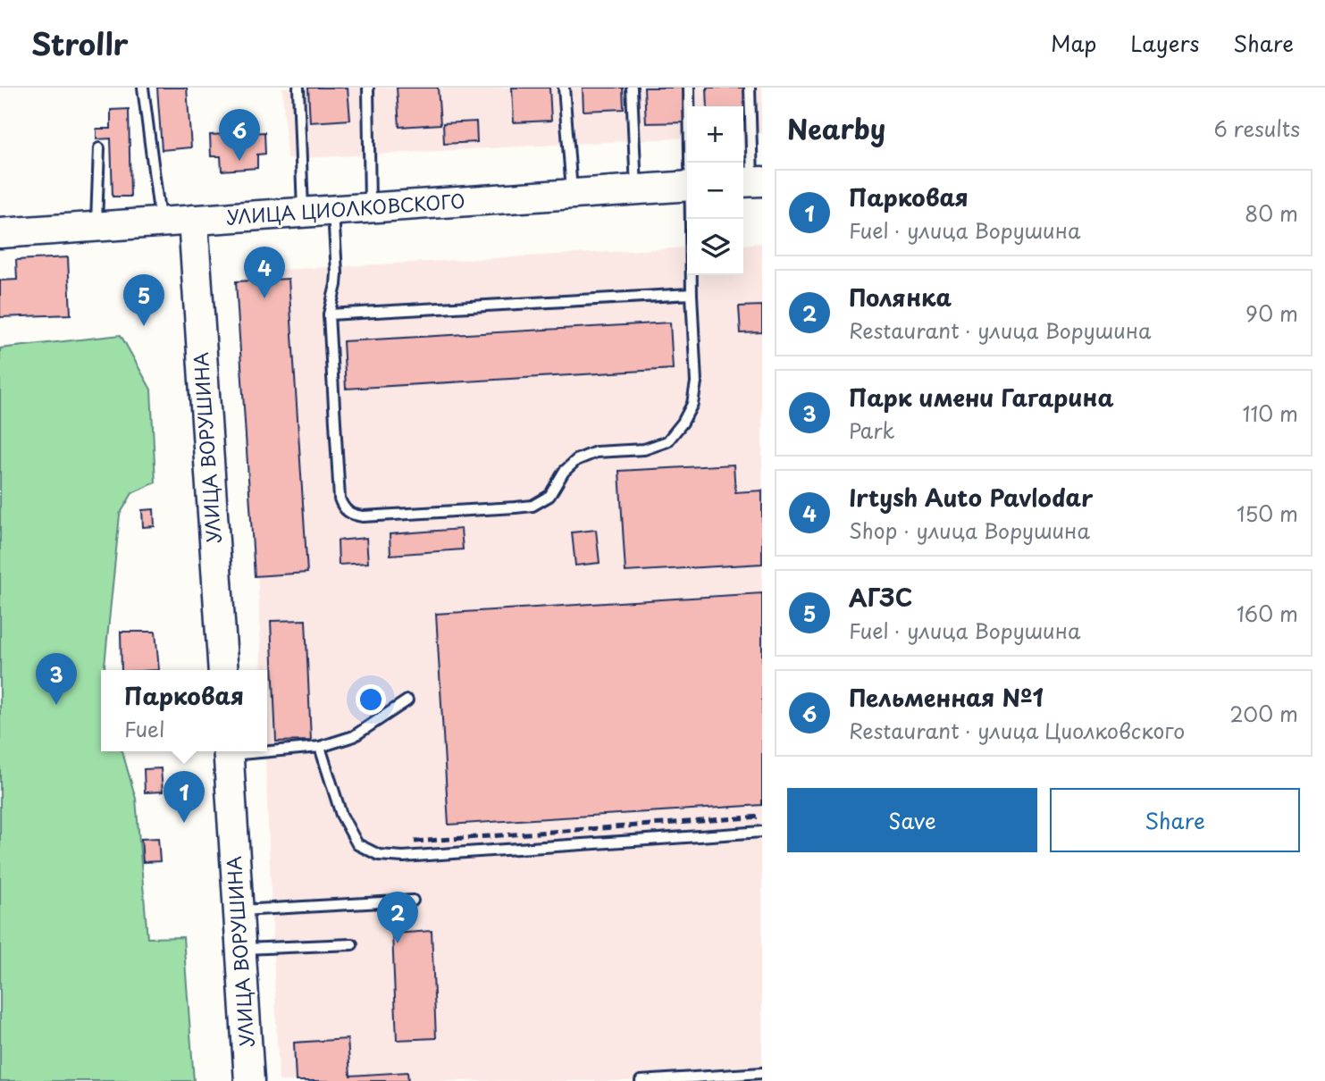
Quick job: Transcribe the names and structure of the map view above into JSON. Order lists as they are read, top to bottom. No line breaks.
{"streets":{"street":["УЛИЦА ЦИОЛКОВСКОГО","УЛИЦА ВОРУШИНА"]},"crossings":[["УЛИЦА ЦИОЛКОВСКОГО","УЛИЦА ВОРУШИНА"]],"page":{"header":"Strollr","nav":["Map","Layers","Share"],"heading":["Nearby","6 results"],"map_buttons":["+","−"],"pins":["6","4","5","3","1","2"],"list":[{"mark":"1","name":"Парковая","note":"Fuel · улица Ворушина","value":"80 m"},{"mark":"2","name":"Полянка","note":"Restaurant · улица Ворушина","value":"90 m"},{"mark":"3","name":"Парк имени Гагарина","note":"Park","value":"110 m"},{"mark":"4","name":"Irtysh Auto Pavlodar","note":"Shop · улица Ворушина","value":"150 m"},{"mark":"5","name":"АГЗС","note":"Fuel · улица Ворушина","value":"160 m"},{"mark":"6","name":"Пельменная №1","note":"Restaurant · улица Циолковского","value":"200 m"}],"popup":["Парковая","Fuel"],"buttons":["Save","Share"]}}
